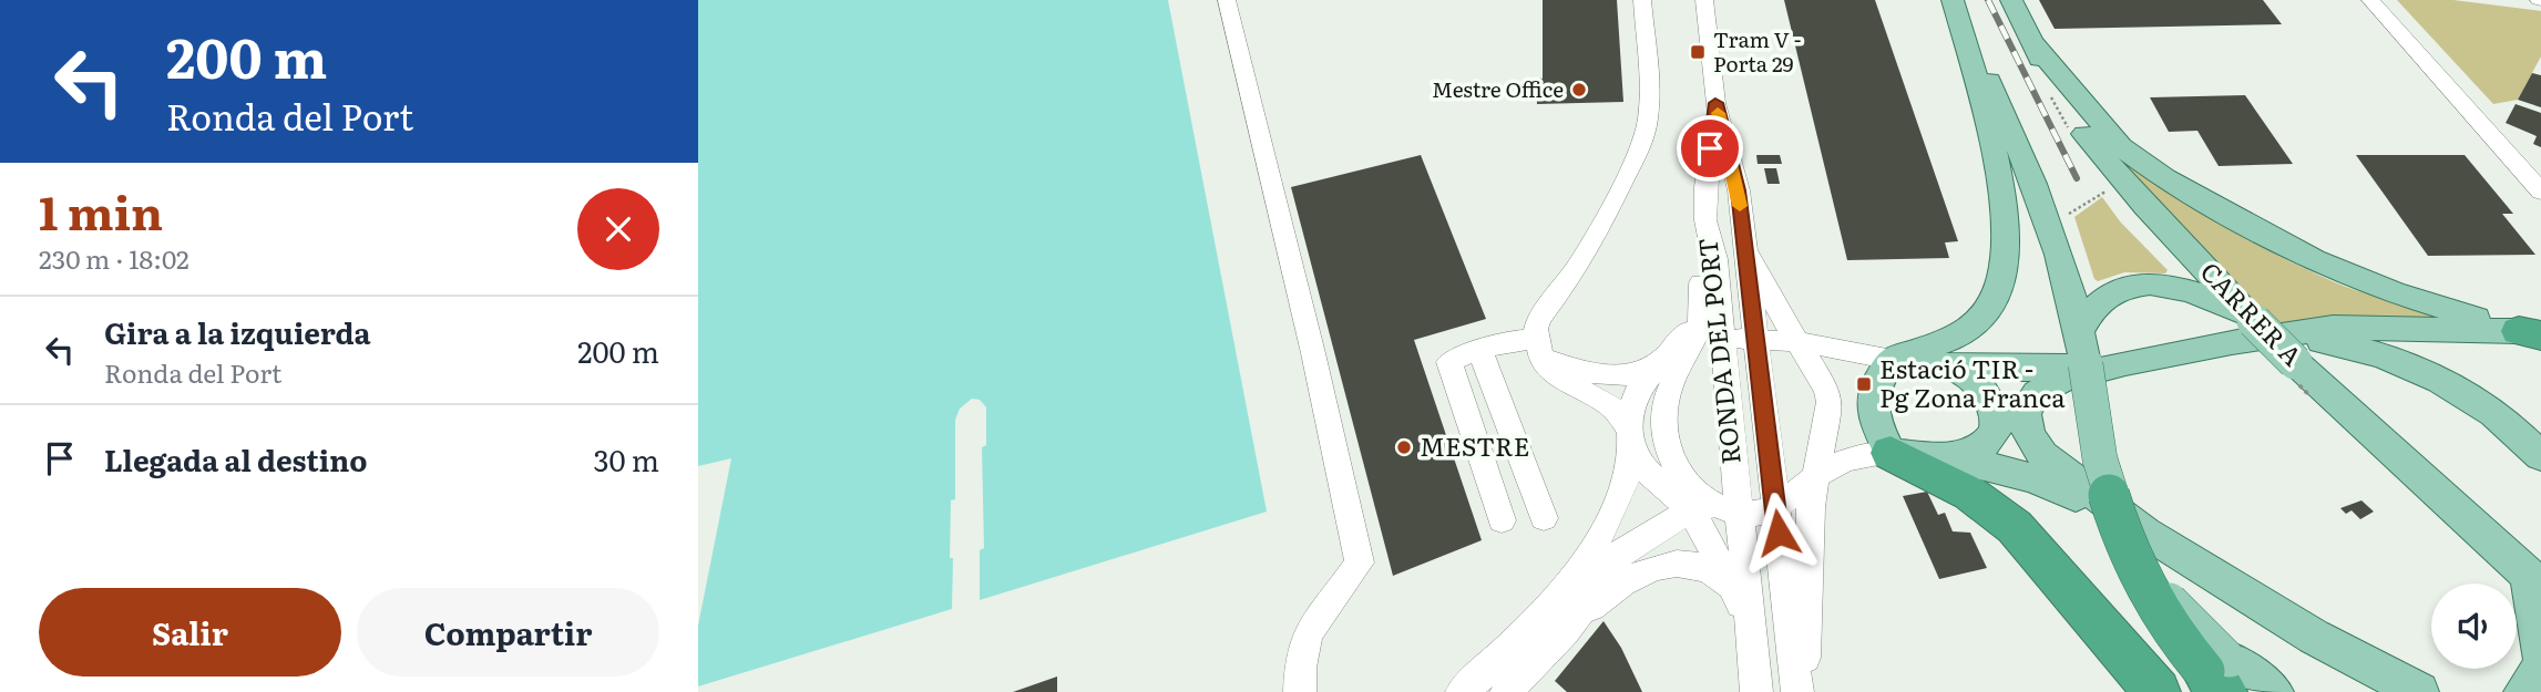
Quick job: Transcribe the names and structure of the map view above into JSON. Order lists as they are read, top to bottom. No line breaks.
{"streets":{"main road":["CARRER A"],"street":["RONDA DEL PORT"]},"places":{"transit":["Tram V - Porta 29","Estació TIR - Pg Zona Franca"],"other":["Mestre Office","MESTRE"]},"page":{"turn":["200 m","Ronda del Port"],"heading":["1 min","230 m · 18:02"],"list":[{"name":"Gira a la izquierda","note":"Ronda del Port","value":"200 m"},{"name":"Llegada al destino","value":"30 m"}],"buttons":["Salir","Compartir"]}}
